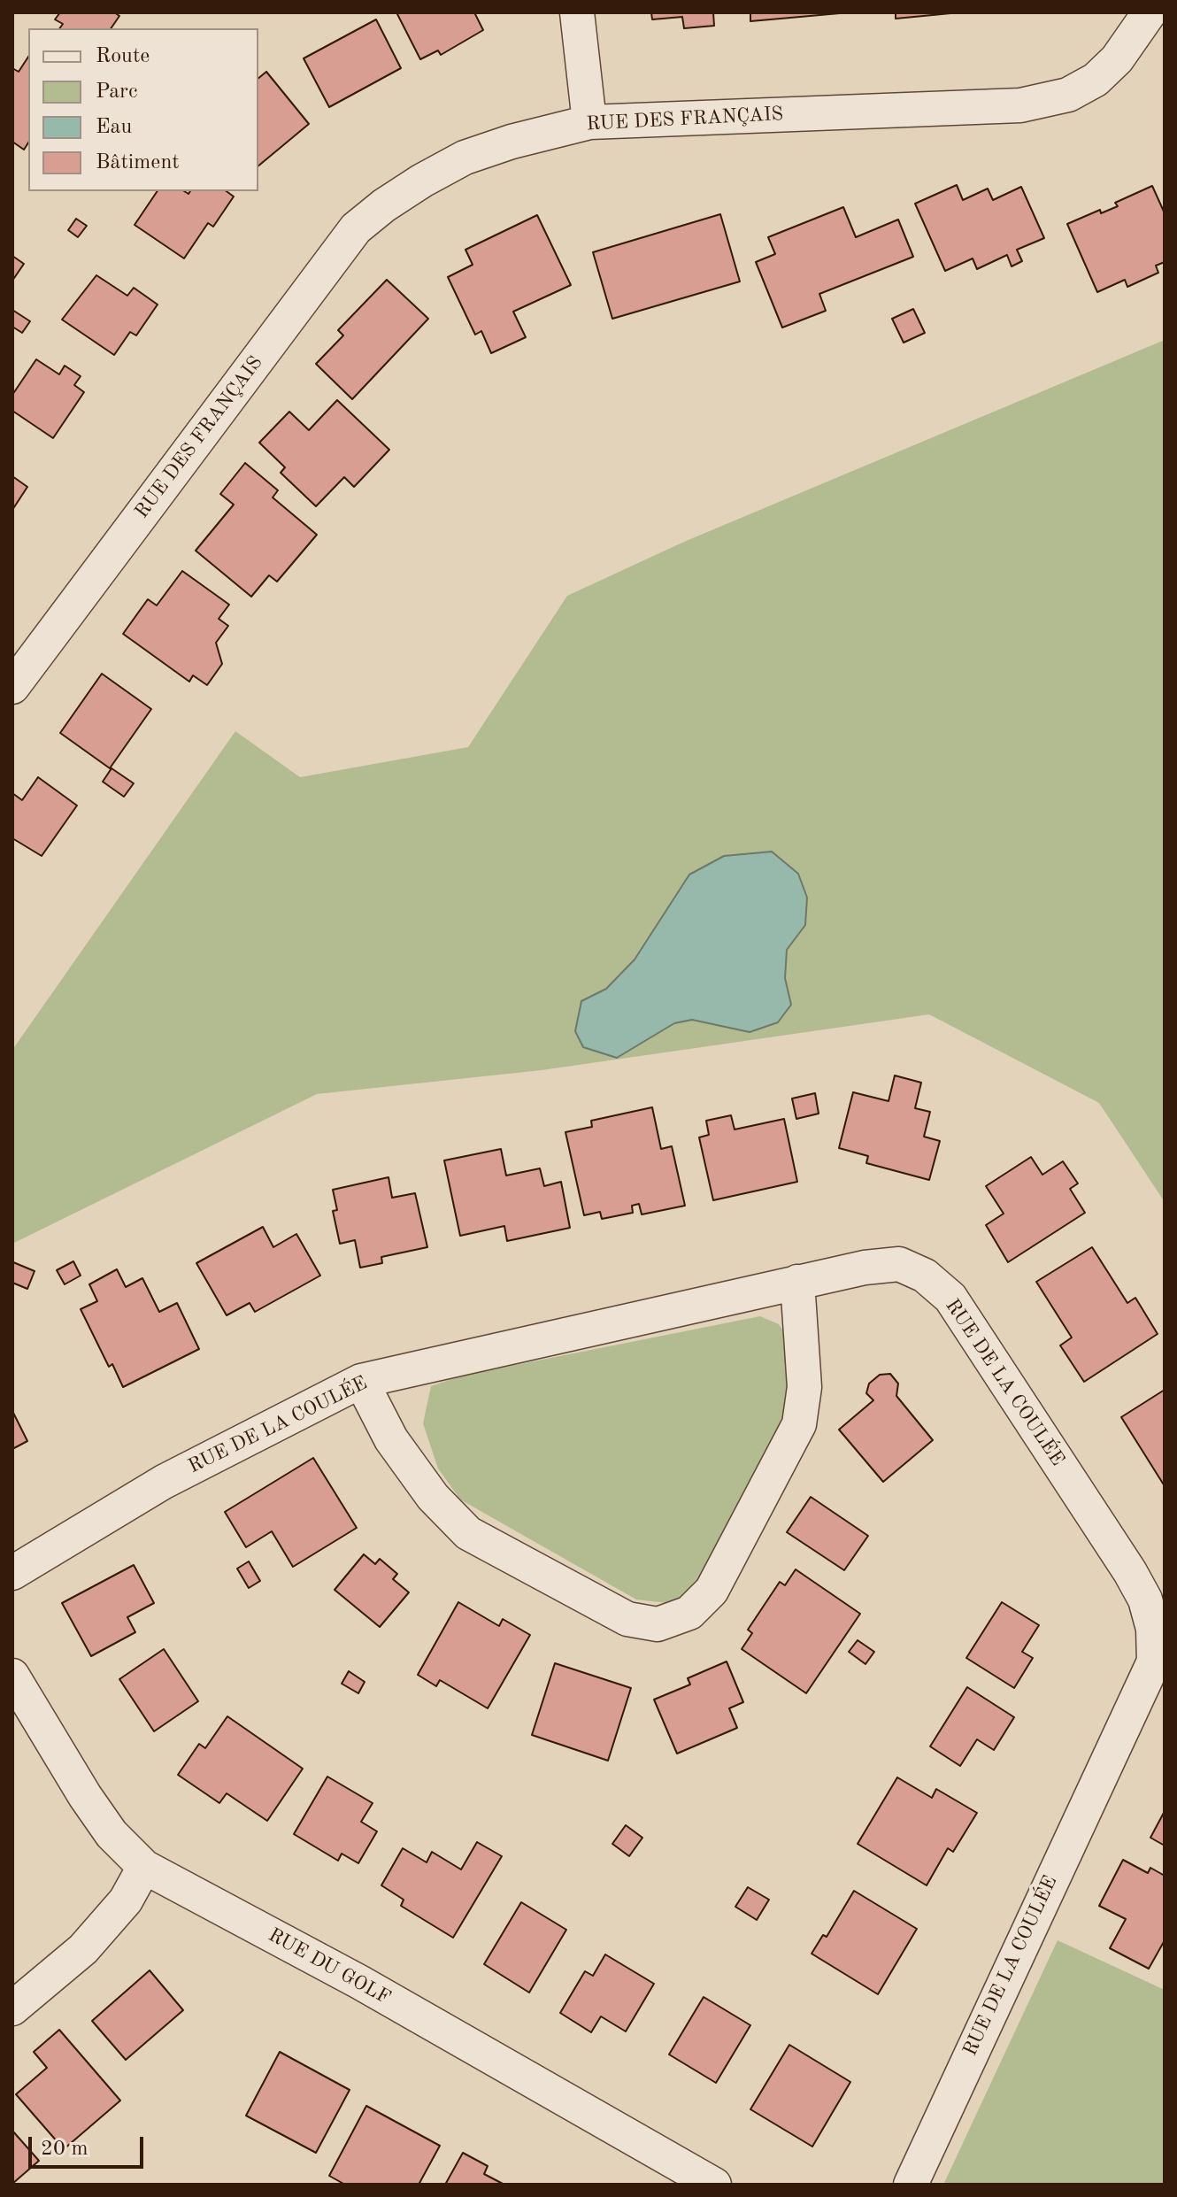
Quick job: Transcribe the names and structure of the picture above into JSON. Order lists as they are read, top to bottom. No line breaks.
{"streets":{"street":["RUE DES FRANÇAIS","RUE DE LA COULÉE","RUE DU GOLF"]},"legend":["Route","Parc","Eau","Bâtiment"],"scale_bar":"20 m"}
